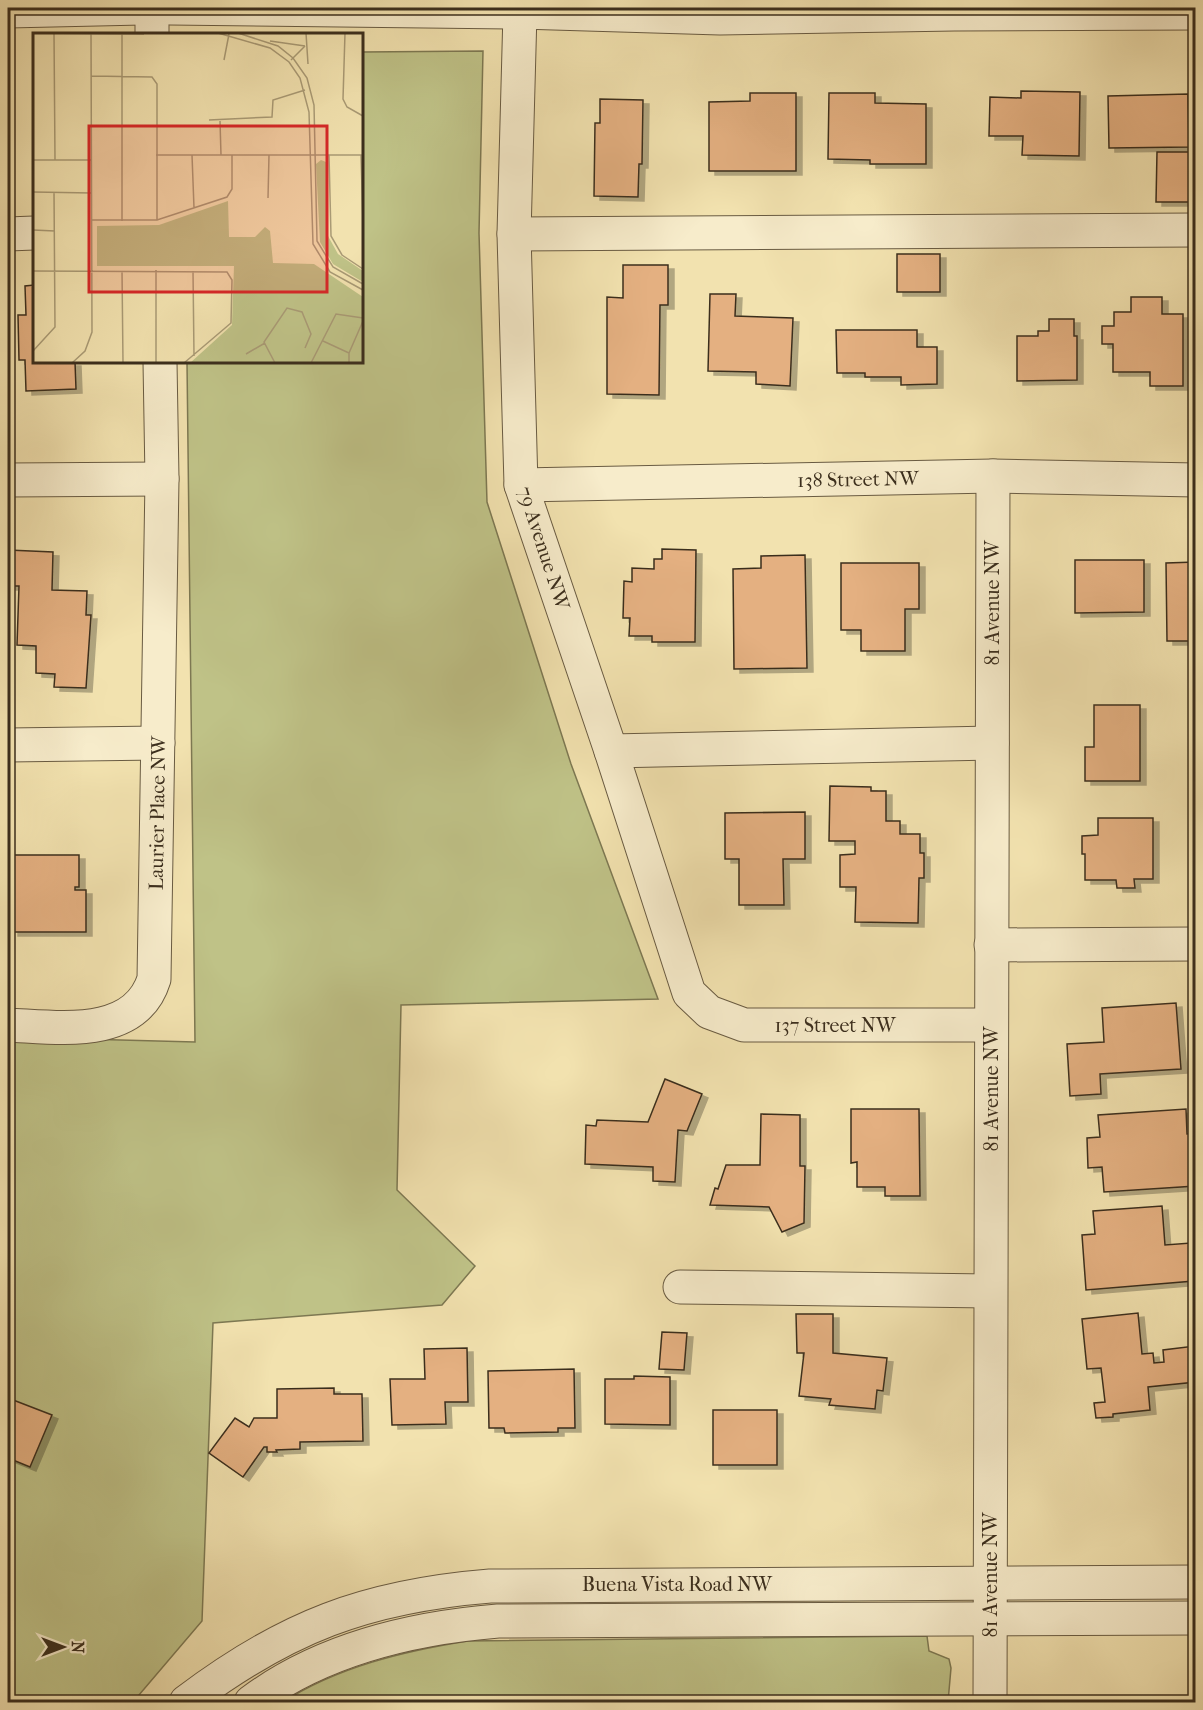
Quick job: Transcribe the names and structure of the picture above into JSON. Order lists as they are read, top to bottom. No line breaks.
{"streets":{"street":["138 Street NW","79 Avenue NW","81 Avenue NW","Laurier Place NW","137 Street NW","Buena Vista Road NW"]},"crossings":[["138 Street NW","79 Avenue NW"],["138 Street NW","81 Avenue NW"],["79 Avenue NW","137 Street NW"],["81 Avenue NW","137 Street NW"],["81 Avenue NW","Buena Vista Road NW"]],"north":"right"}
